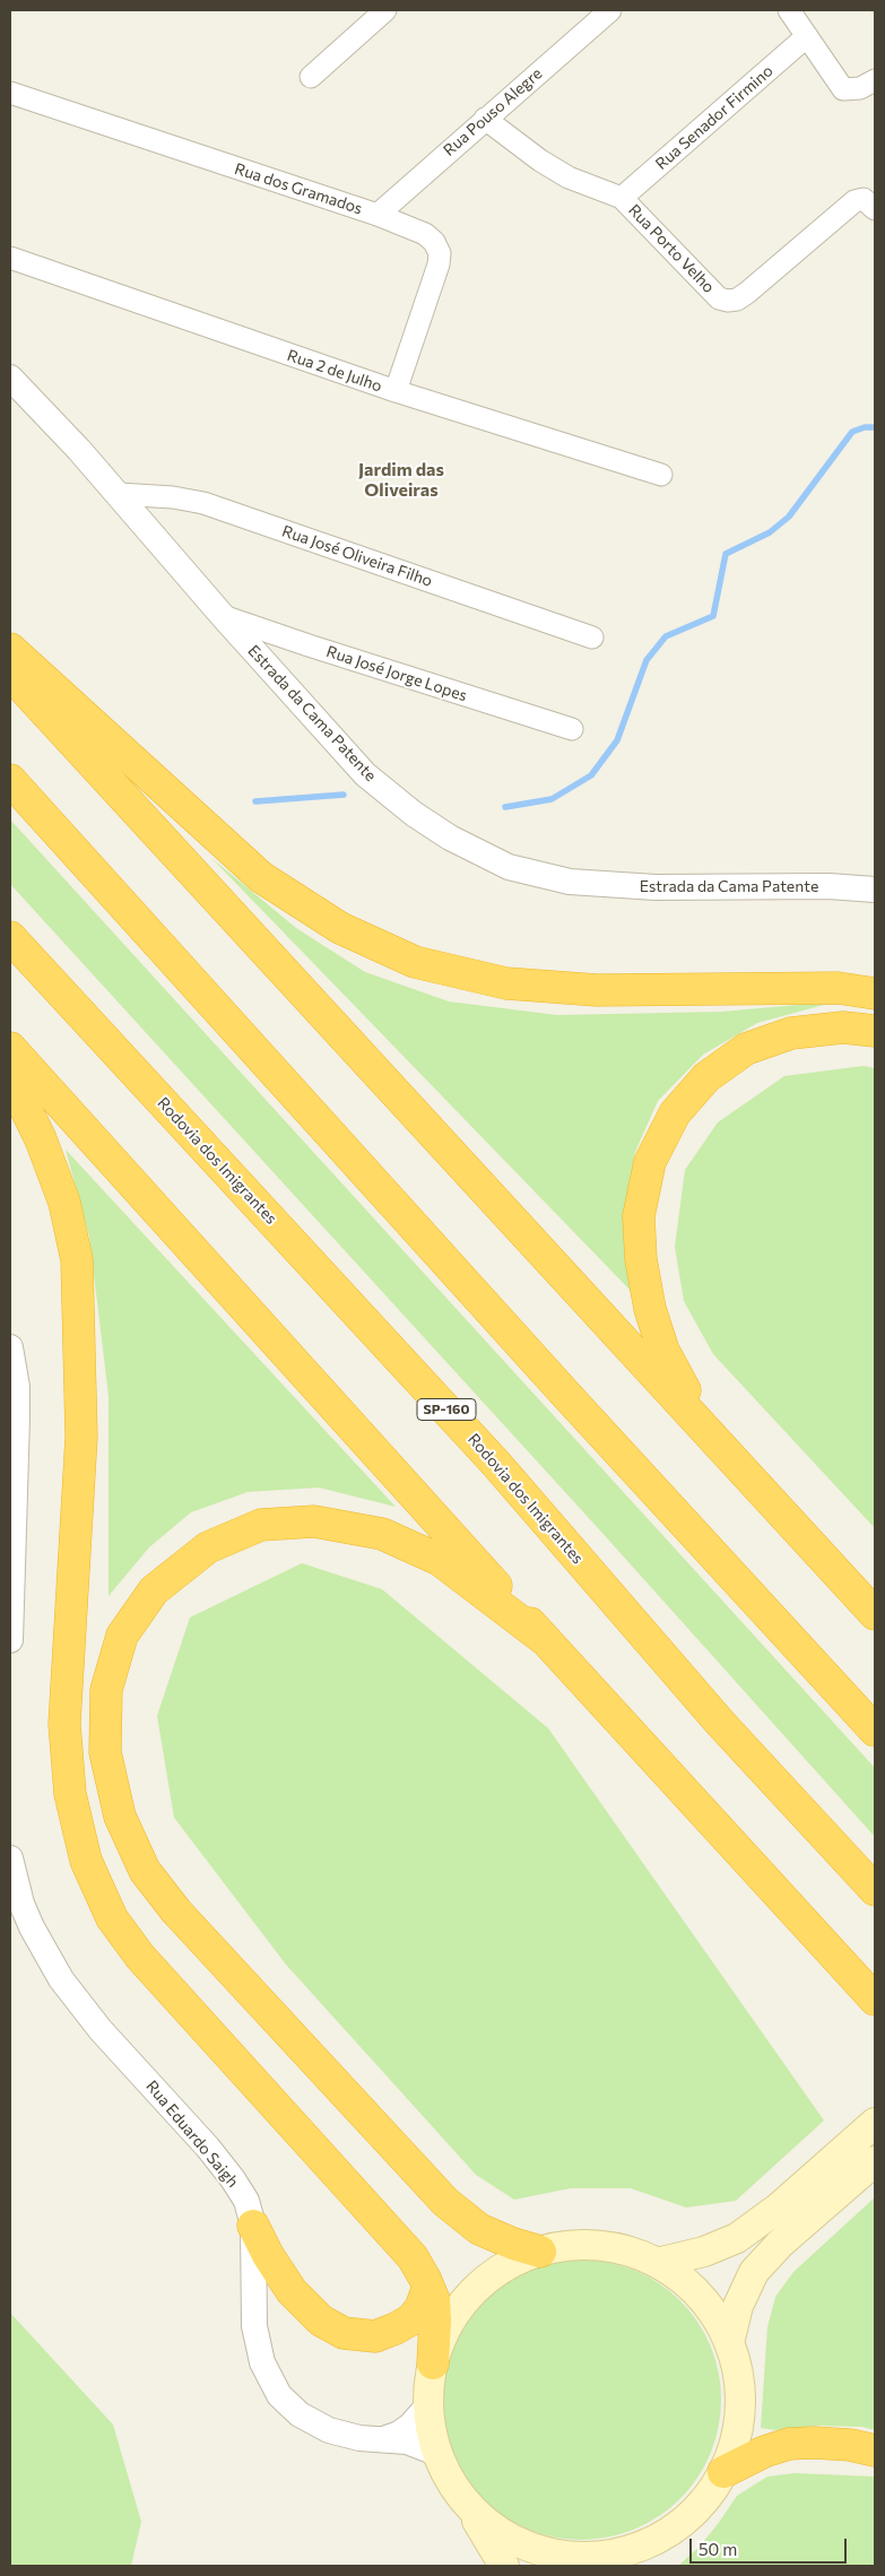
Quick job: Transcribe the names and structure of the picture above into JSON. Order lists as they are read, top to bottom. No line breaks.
{"streets":{"highway":["Rodovia dos Imigrantes","SP-160"],"street":["Rua Pouso Alegre","Rua Senador Firmino","Rua dos Gramados","Rua Porto Velho","Rua 2 de Julho","Rua José Oliveira Filho","Rua José Jorge Lopes","Estrada da Cama Patente","Rua Eduardo Saigh"]},"crossings":[["Rua Pouso Alegre","Rua dos Gramados"],["Rua Pouso Alegre","Rua Porto Velho"],["Rua Senador Firmino","Rua Porto Velho"],["Rua dos Gramados","Rua 2 de Julho"],["Rua José Oliveira Filho","Estrada da Cama Patente"],["Rua José Jorge Lopes","Estrada da Cama Patente"]],"districts":["Jardim das Oliveiras"],"scale_bar":"50 m"}
